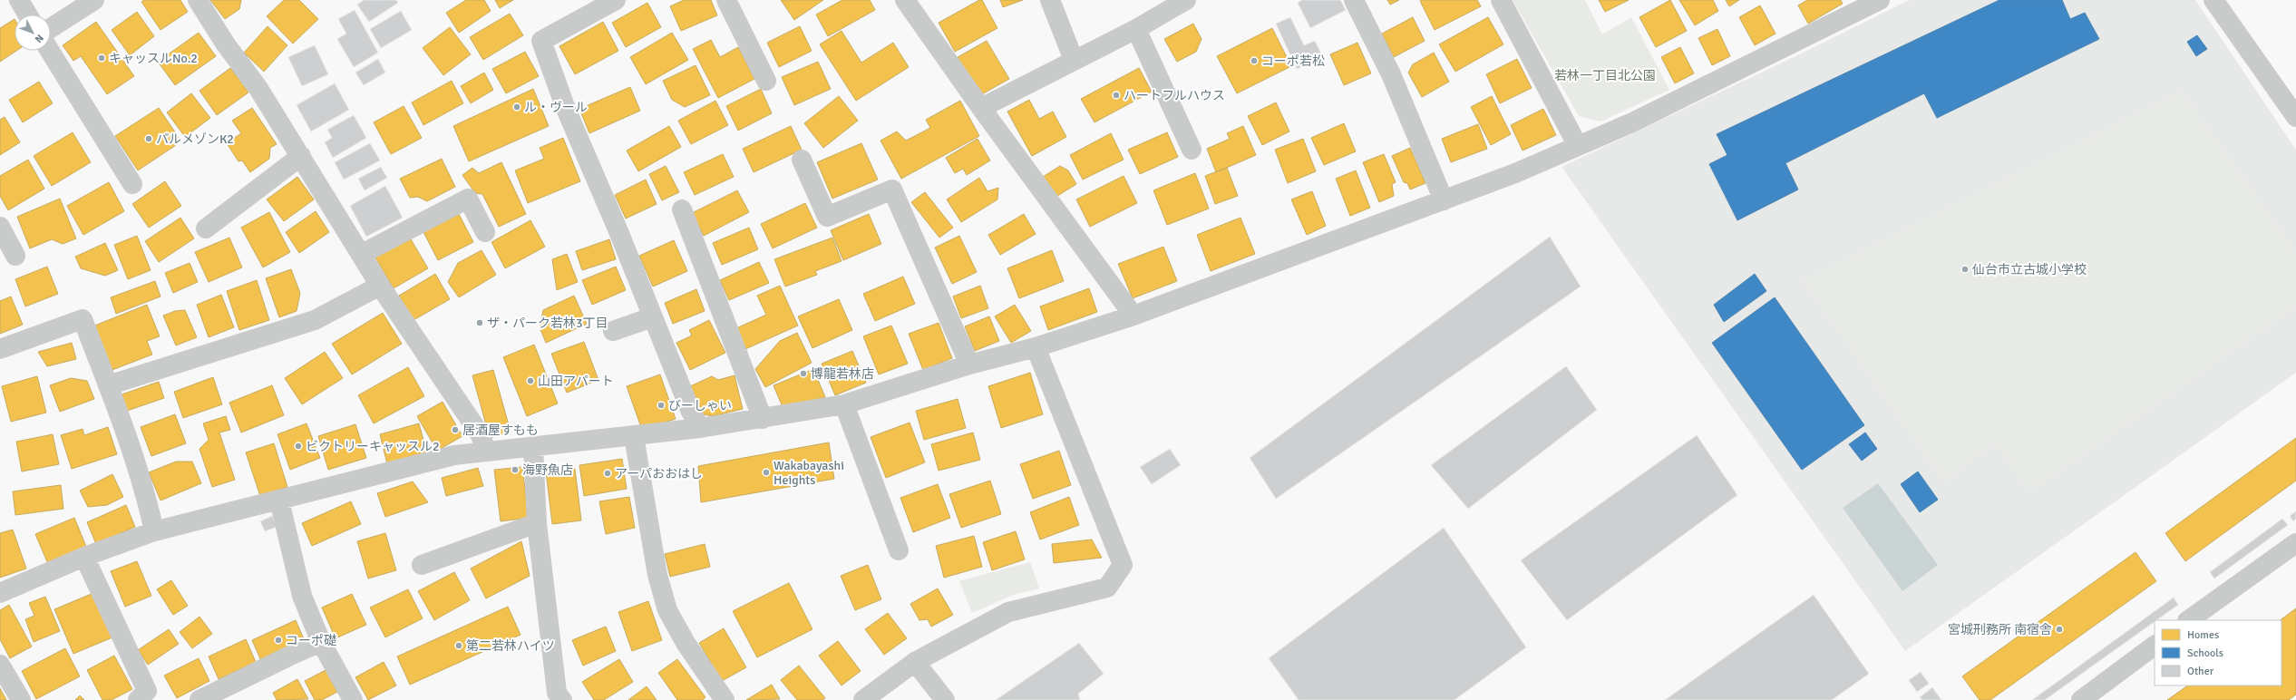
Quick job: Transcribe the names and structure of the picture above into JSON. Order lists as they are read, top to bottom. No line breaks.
{"parks":["若林一丁目北公園"],"places":["キャッスルNo.2","コーポ若松","ハートフルハウス","ル・ヴール","パルメゾンK2","仙台市立古城小学校","ザ・パーク若林3丁目","博龍若林店","山田アパート","びーしゃい","居酒屋すもも","ビクトリーキャッスル2","海野魚店","Wakabayashi Heights","アーパおおはし","宮城刑務所 南宿舎","コーポ礎","第二若林ハイツ"],"legend":["Homes","Schools","Other"],"north":"bottom right"}
